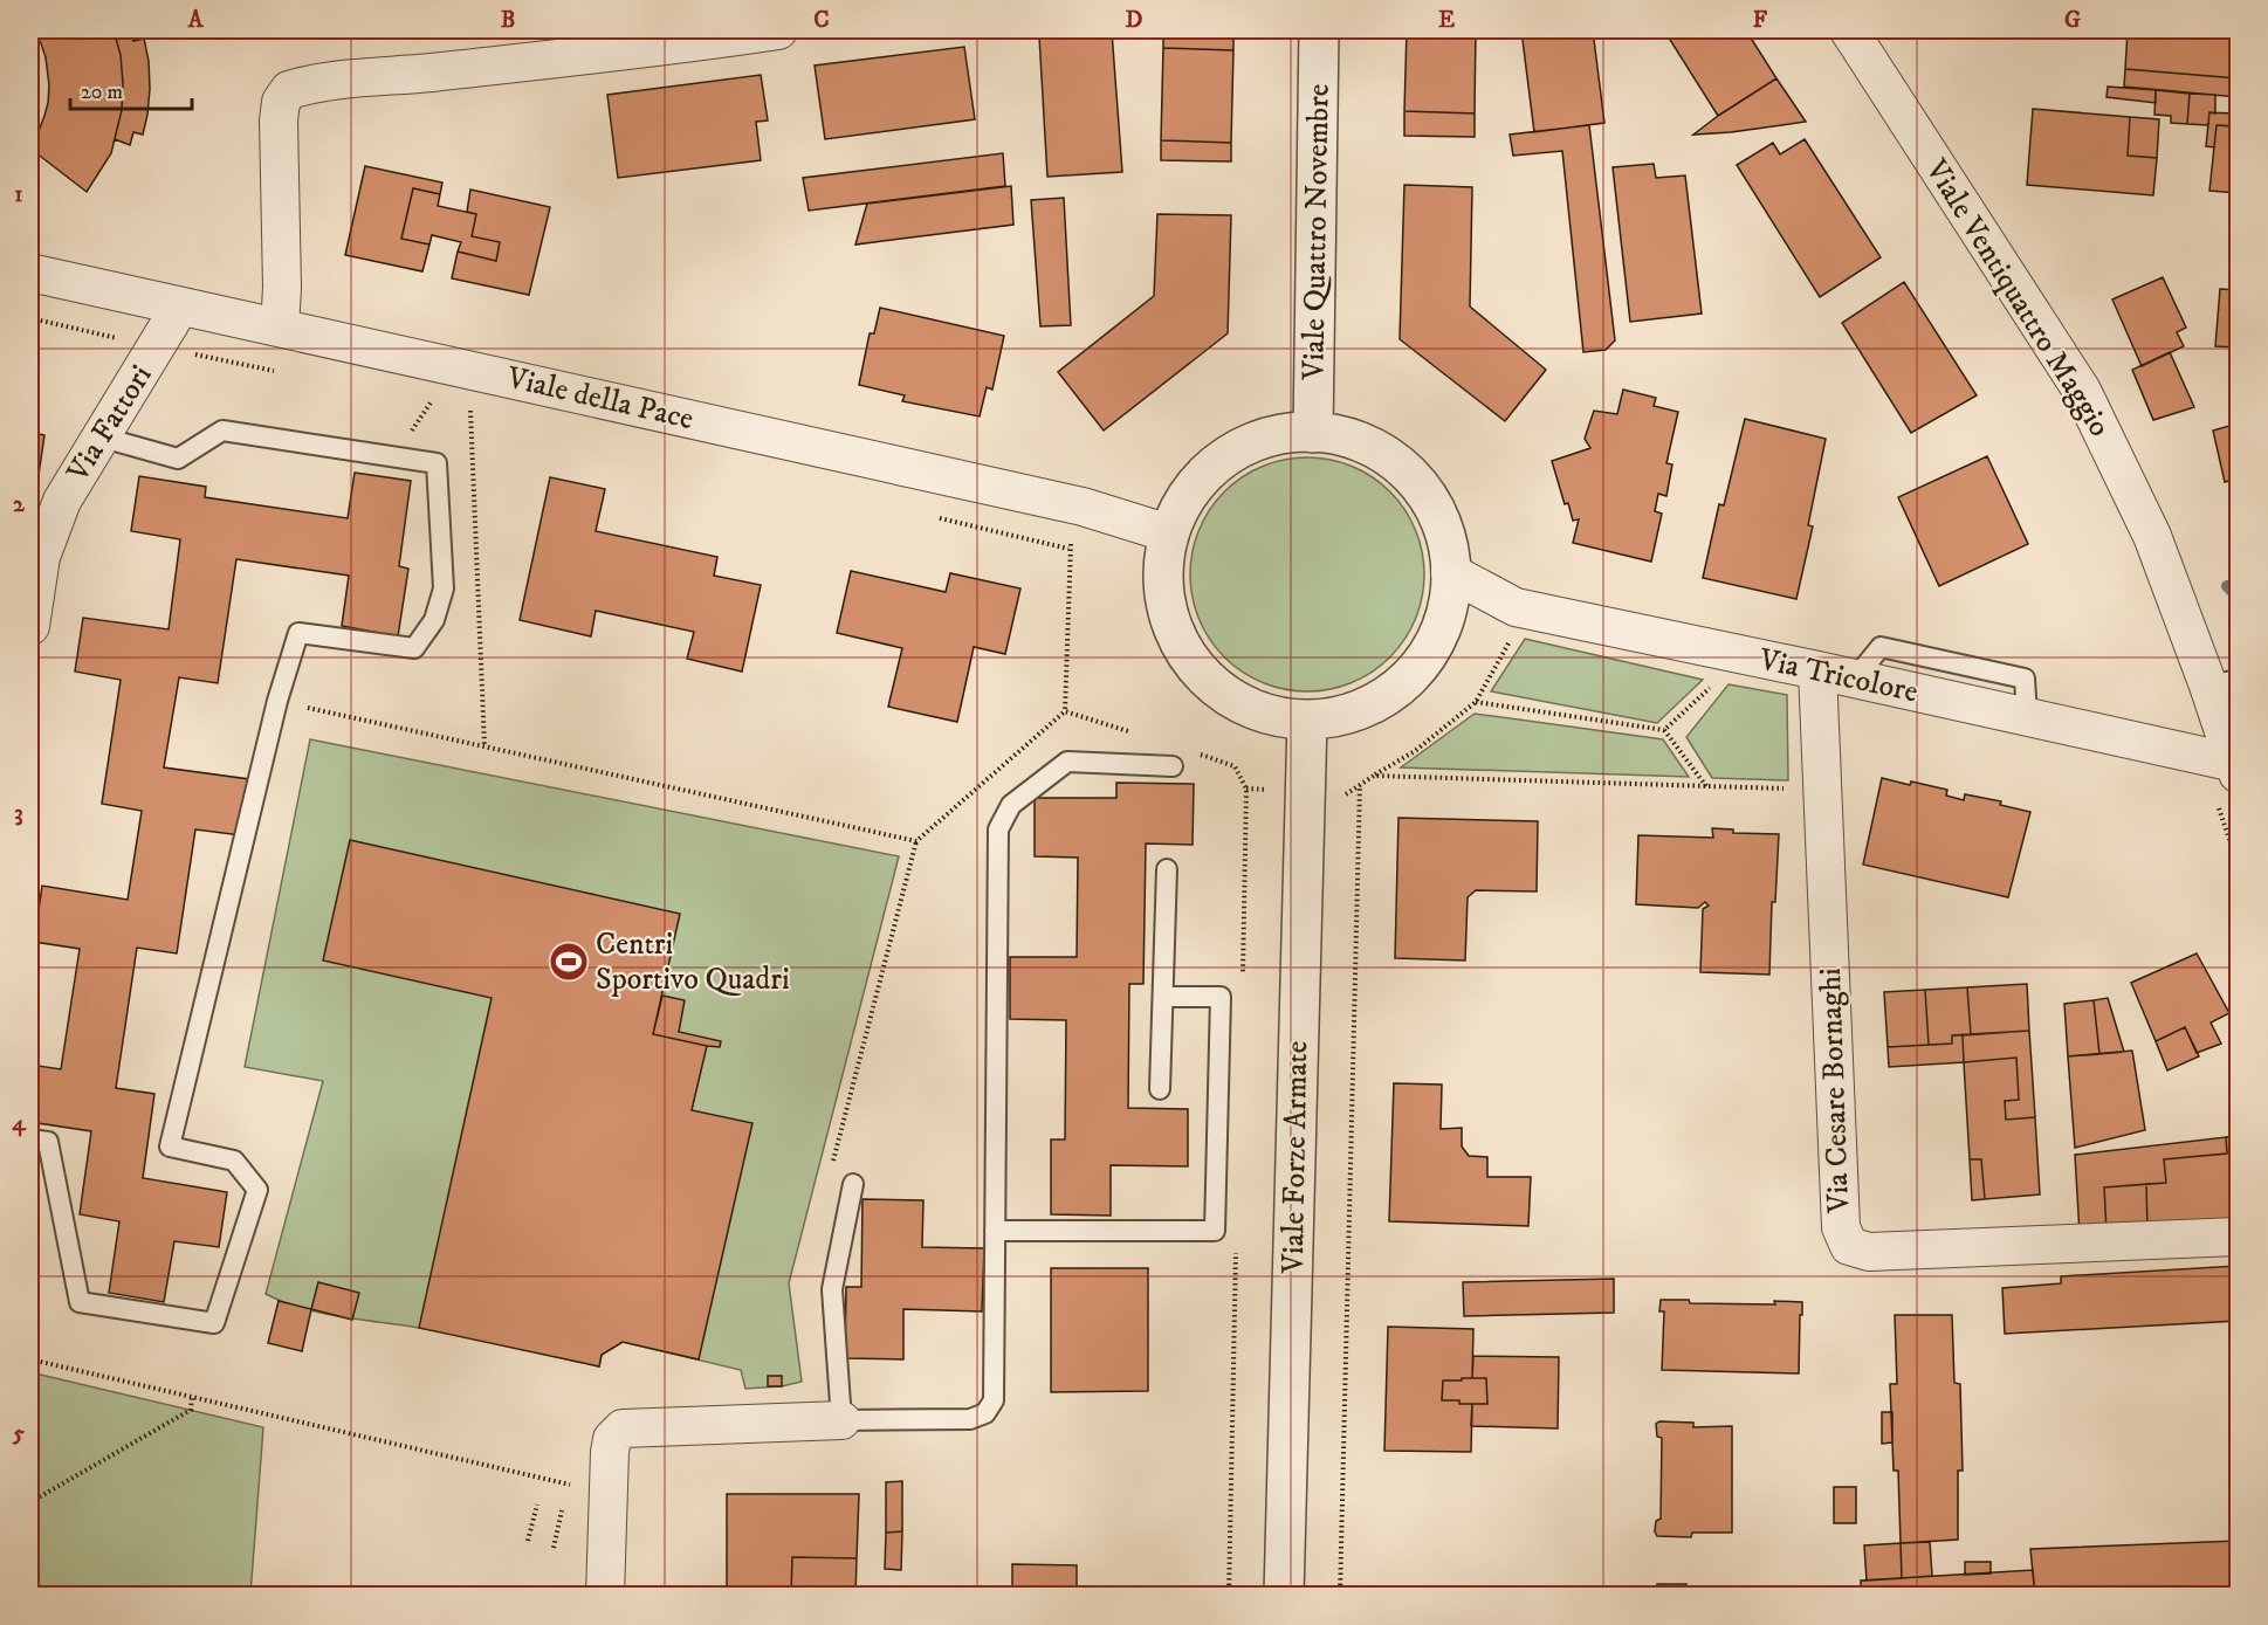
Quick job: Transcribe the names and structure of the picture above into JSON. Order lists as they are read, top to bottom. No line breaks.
{"streets":{"street":["Viale Quattro Novembre","Viale Ventiquattro Maggio","Viale della Pace","Via Fattori","Via Tricolore","Via Cesare Bornaghi","Viale Forze Armate"]},"crossings":[["Viale Ventiquattro Maggio","Via Tricolore"],["Viale della Pace","Via Fattori"],["Via Tricolore","Via Cesare Bornaghi"]],"places":{"sports":["Centri Sportivo Quadri"]},"scale_bar":"20 m","grid":{"columns":["A","B","C","D","E","F","G"],"rows":["1","2","3","4","5"]}}
